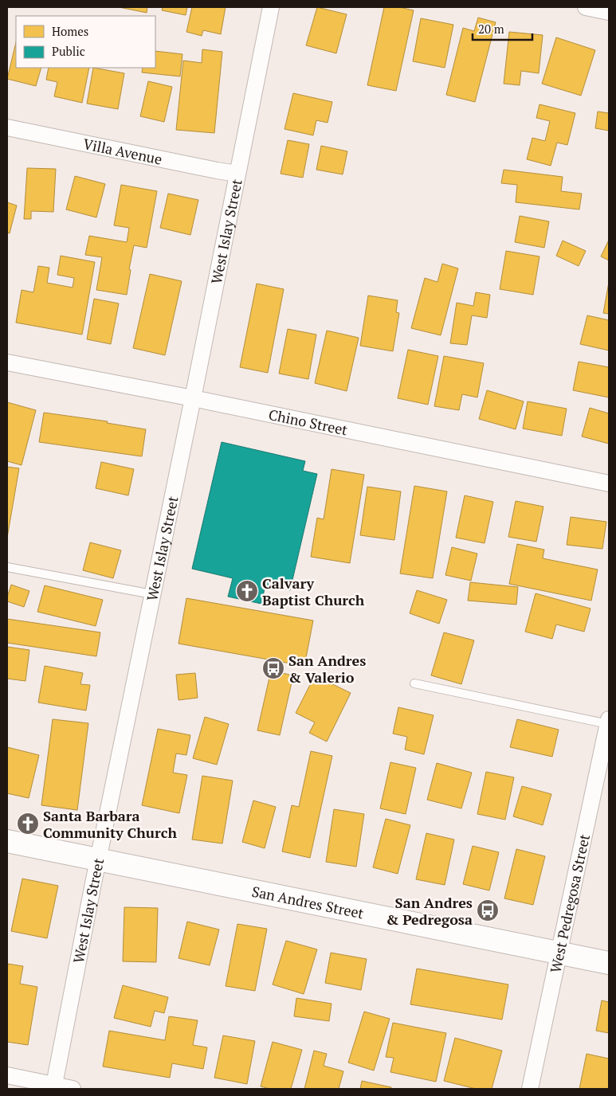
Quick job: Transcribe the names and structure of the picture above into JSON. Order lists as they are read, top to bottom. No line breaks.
{"streets":{"street":["Villa Avenue","West Islay Street","Chino Street","San Andres Street","West Pedregosa Street"]},"crossings":[["Villa Avenue","West Islay Street"],["West Islay Street","Chino Street"],["West Islay Street","San Andres Street"],["San Andres Street","West Pedregosa Street"]],"places":{"church":["Calvary Baptist Church","Santa Barbara Community Church"],"bus stop":["San Andres & Valerio","San Andres & Pedregosa"]},"legend":["Homes","Public"],"scale_bar":"20 m"}
